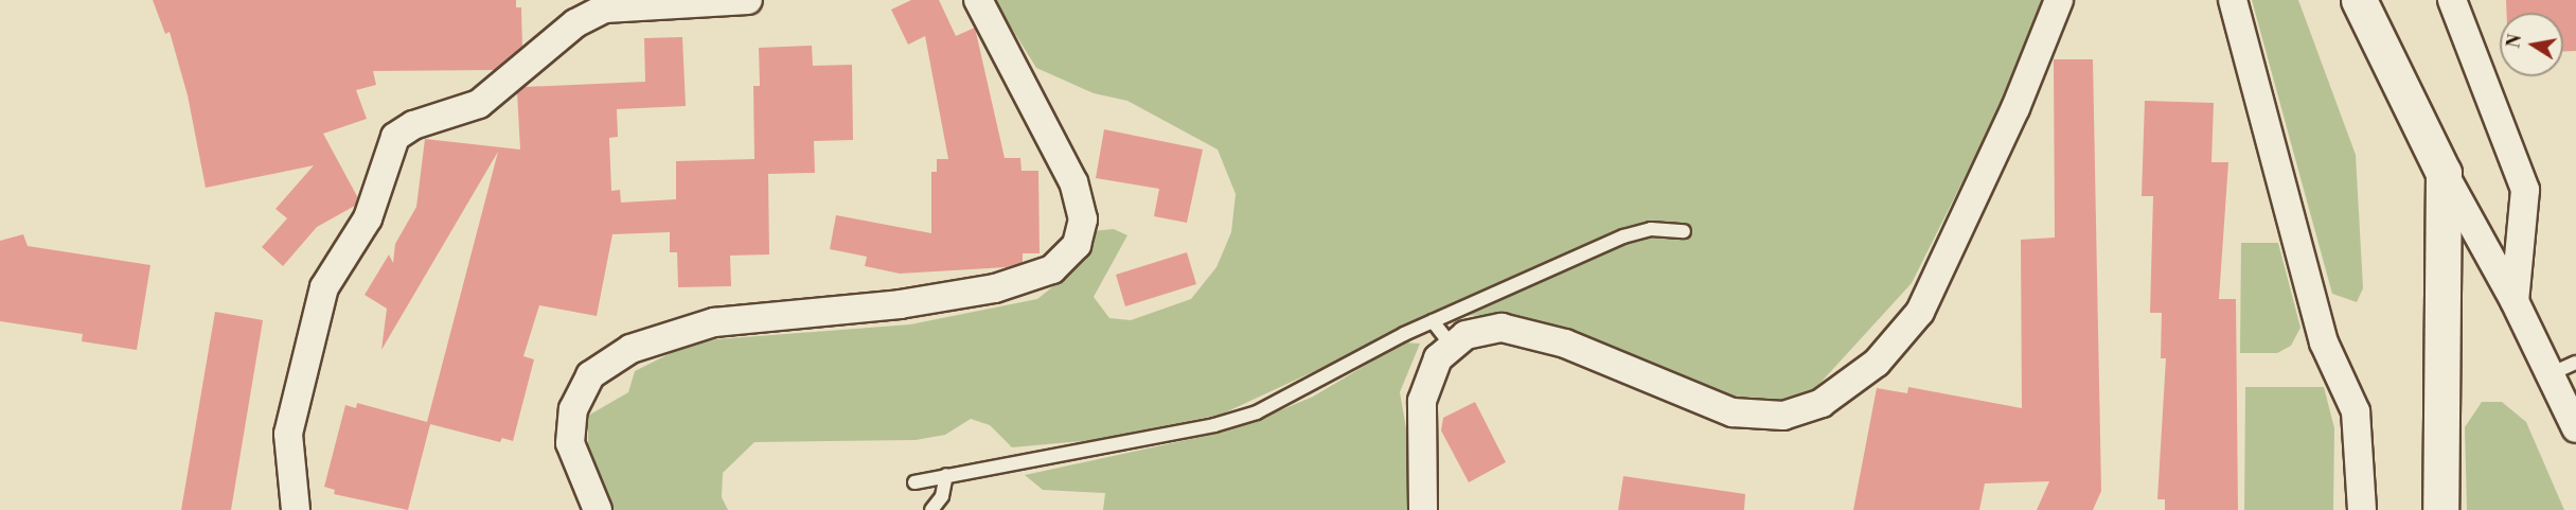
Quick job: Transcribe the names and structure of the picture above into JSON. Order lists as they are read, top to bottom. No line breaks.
{"north":"left"}
